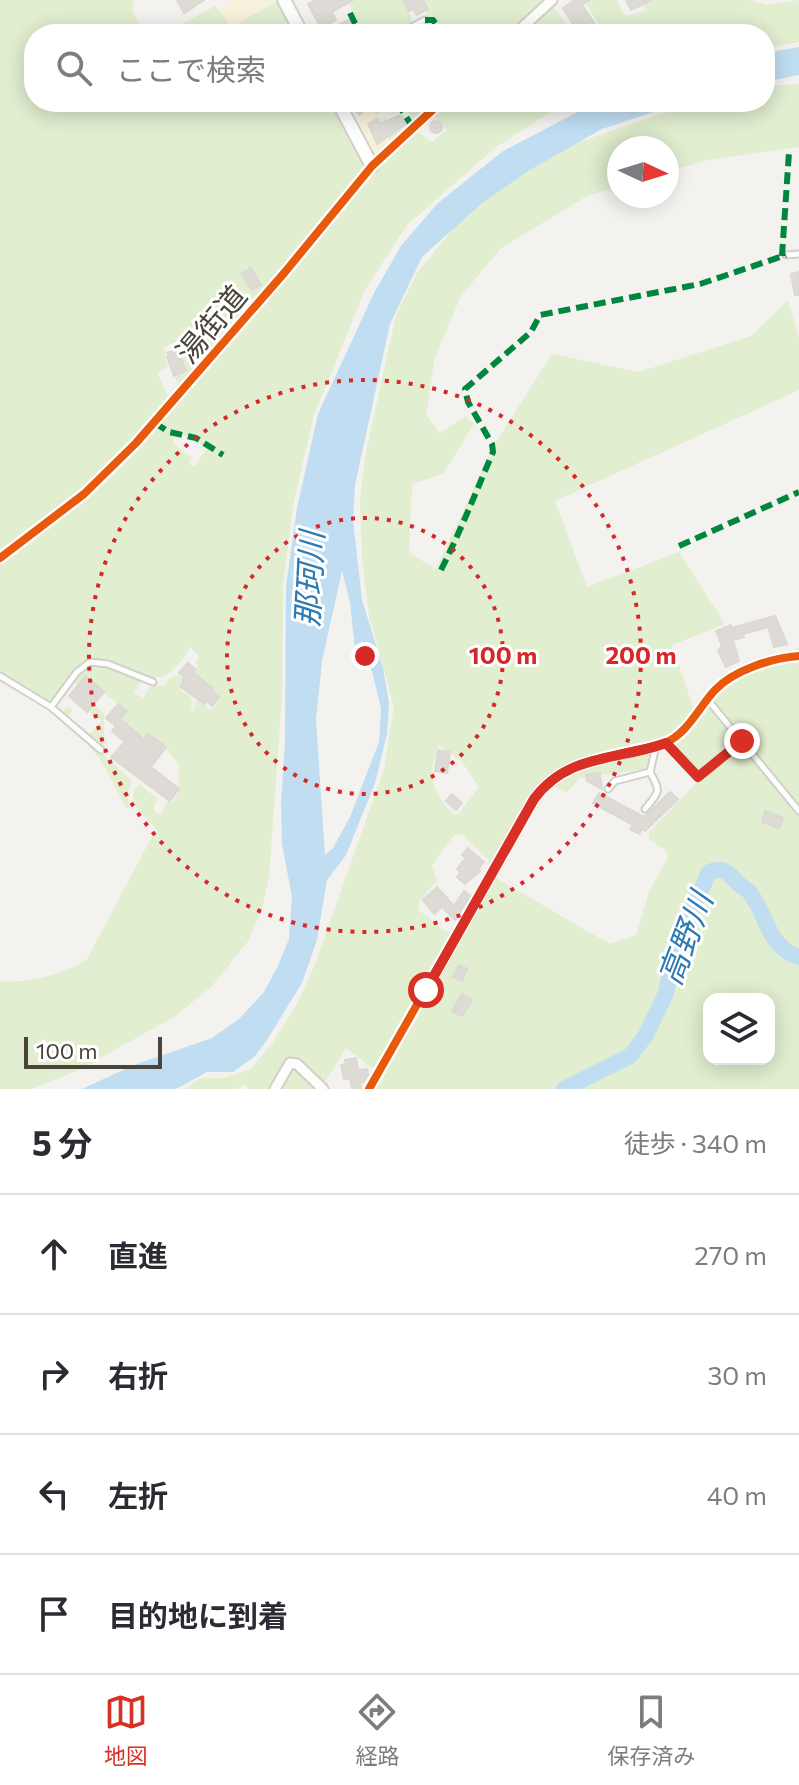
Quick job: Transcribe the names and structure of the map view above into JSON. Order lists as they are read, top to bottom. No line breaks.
{"streets":{"street":["湯街道"]},"water":["那珂川","高野川"],"scale_bar":"100 m","north":"right","page":{"search":"ここで検索","scale":"100 m","heading":["5 分","徒歩 · 340 m"],"list":[["直進","270 m"],["右折","30 m"],["左折","40 m"],"目的地に到着"],"nav":["地図","経路","保存済み"]},"rings":["100 m","200 m"]}
